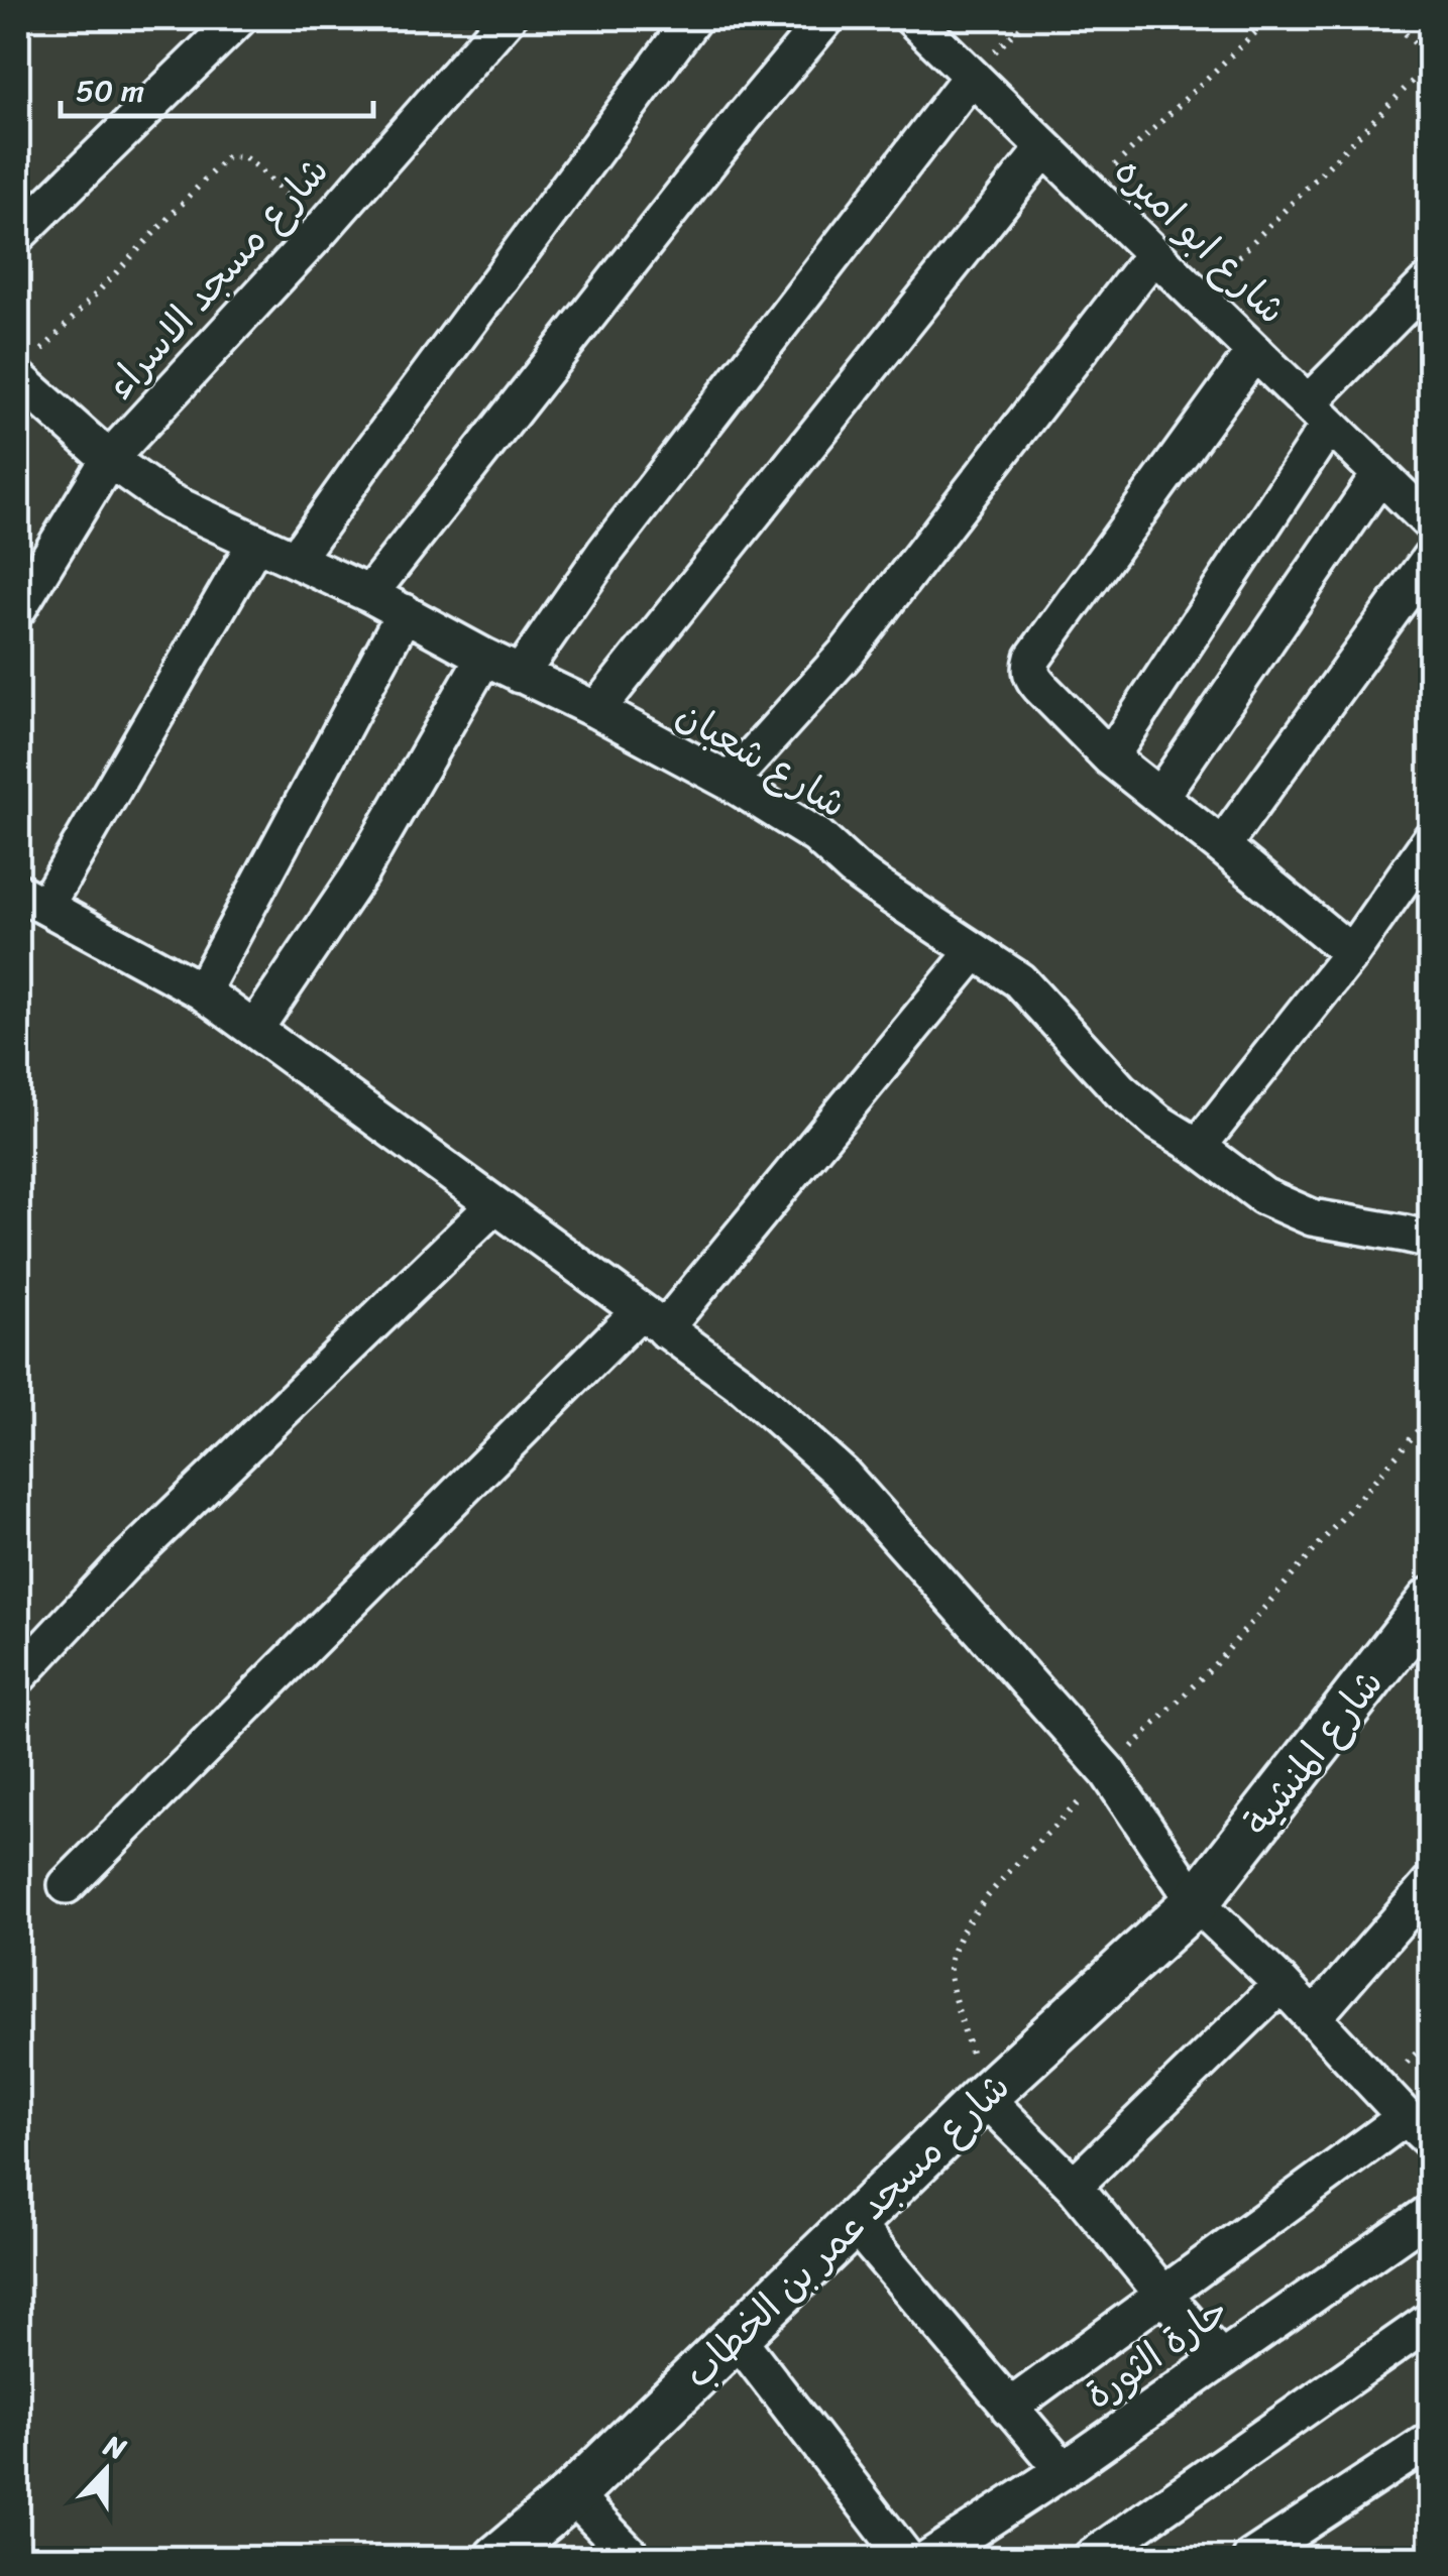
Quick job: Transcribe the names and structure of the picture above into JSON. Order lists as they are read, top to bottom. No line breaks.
{"streets":{"street":["شارع ابو اميره","شارع مسجد الاسراء","شارع شعبان","شارع المنشية","شارع مسجد عمر بن الخطاب","حارة الثورة"]},"crossings":[["شارع مسجد الاسراء","شارع شعبان"],["شارع المنشية","شارع مسجد عمر بن الخطاب"]],"scale_bar":"50 m","north":"top"}
